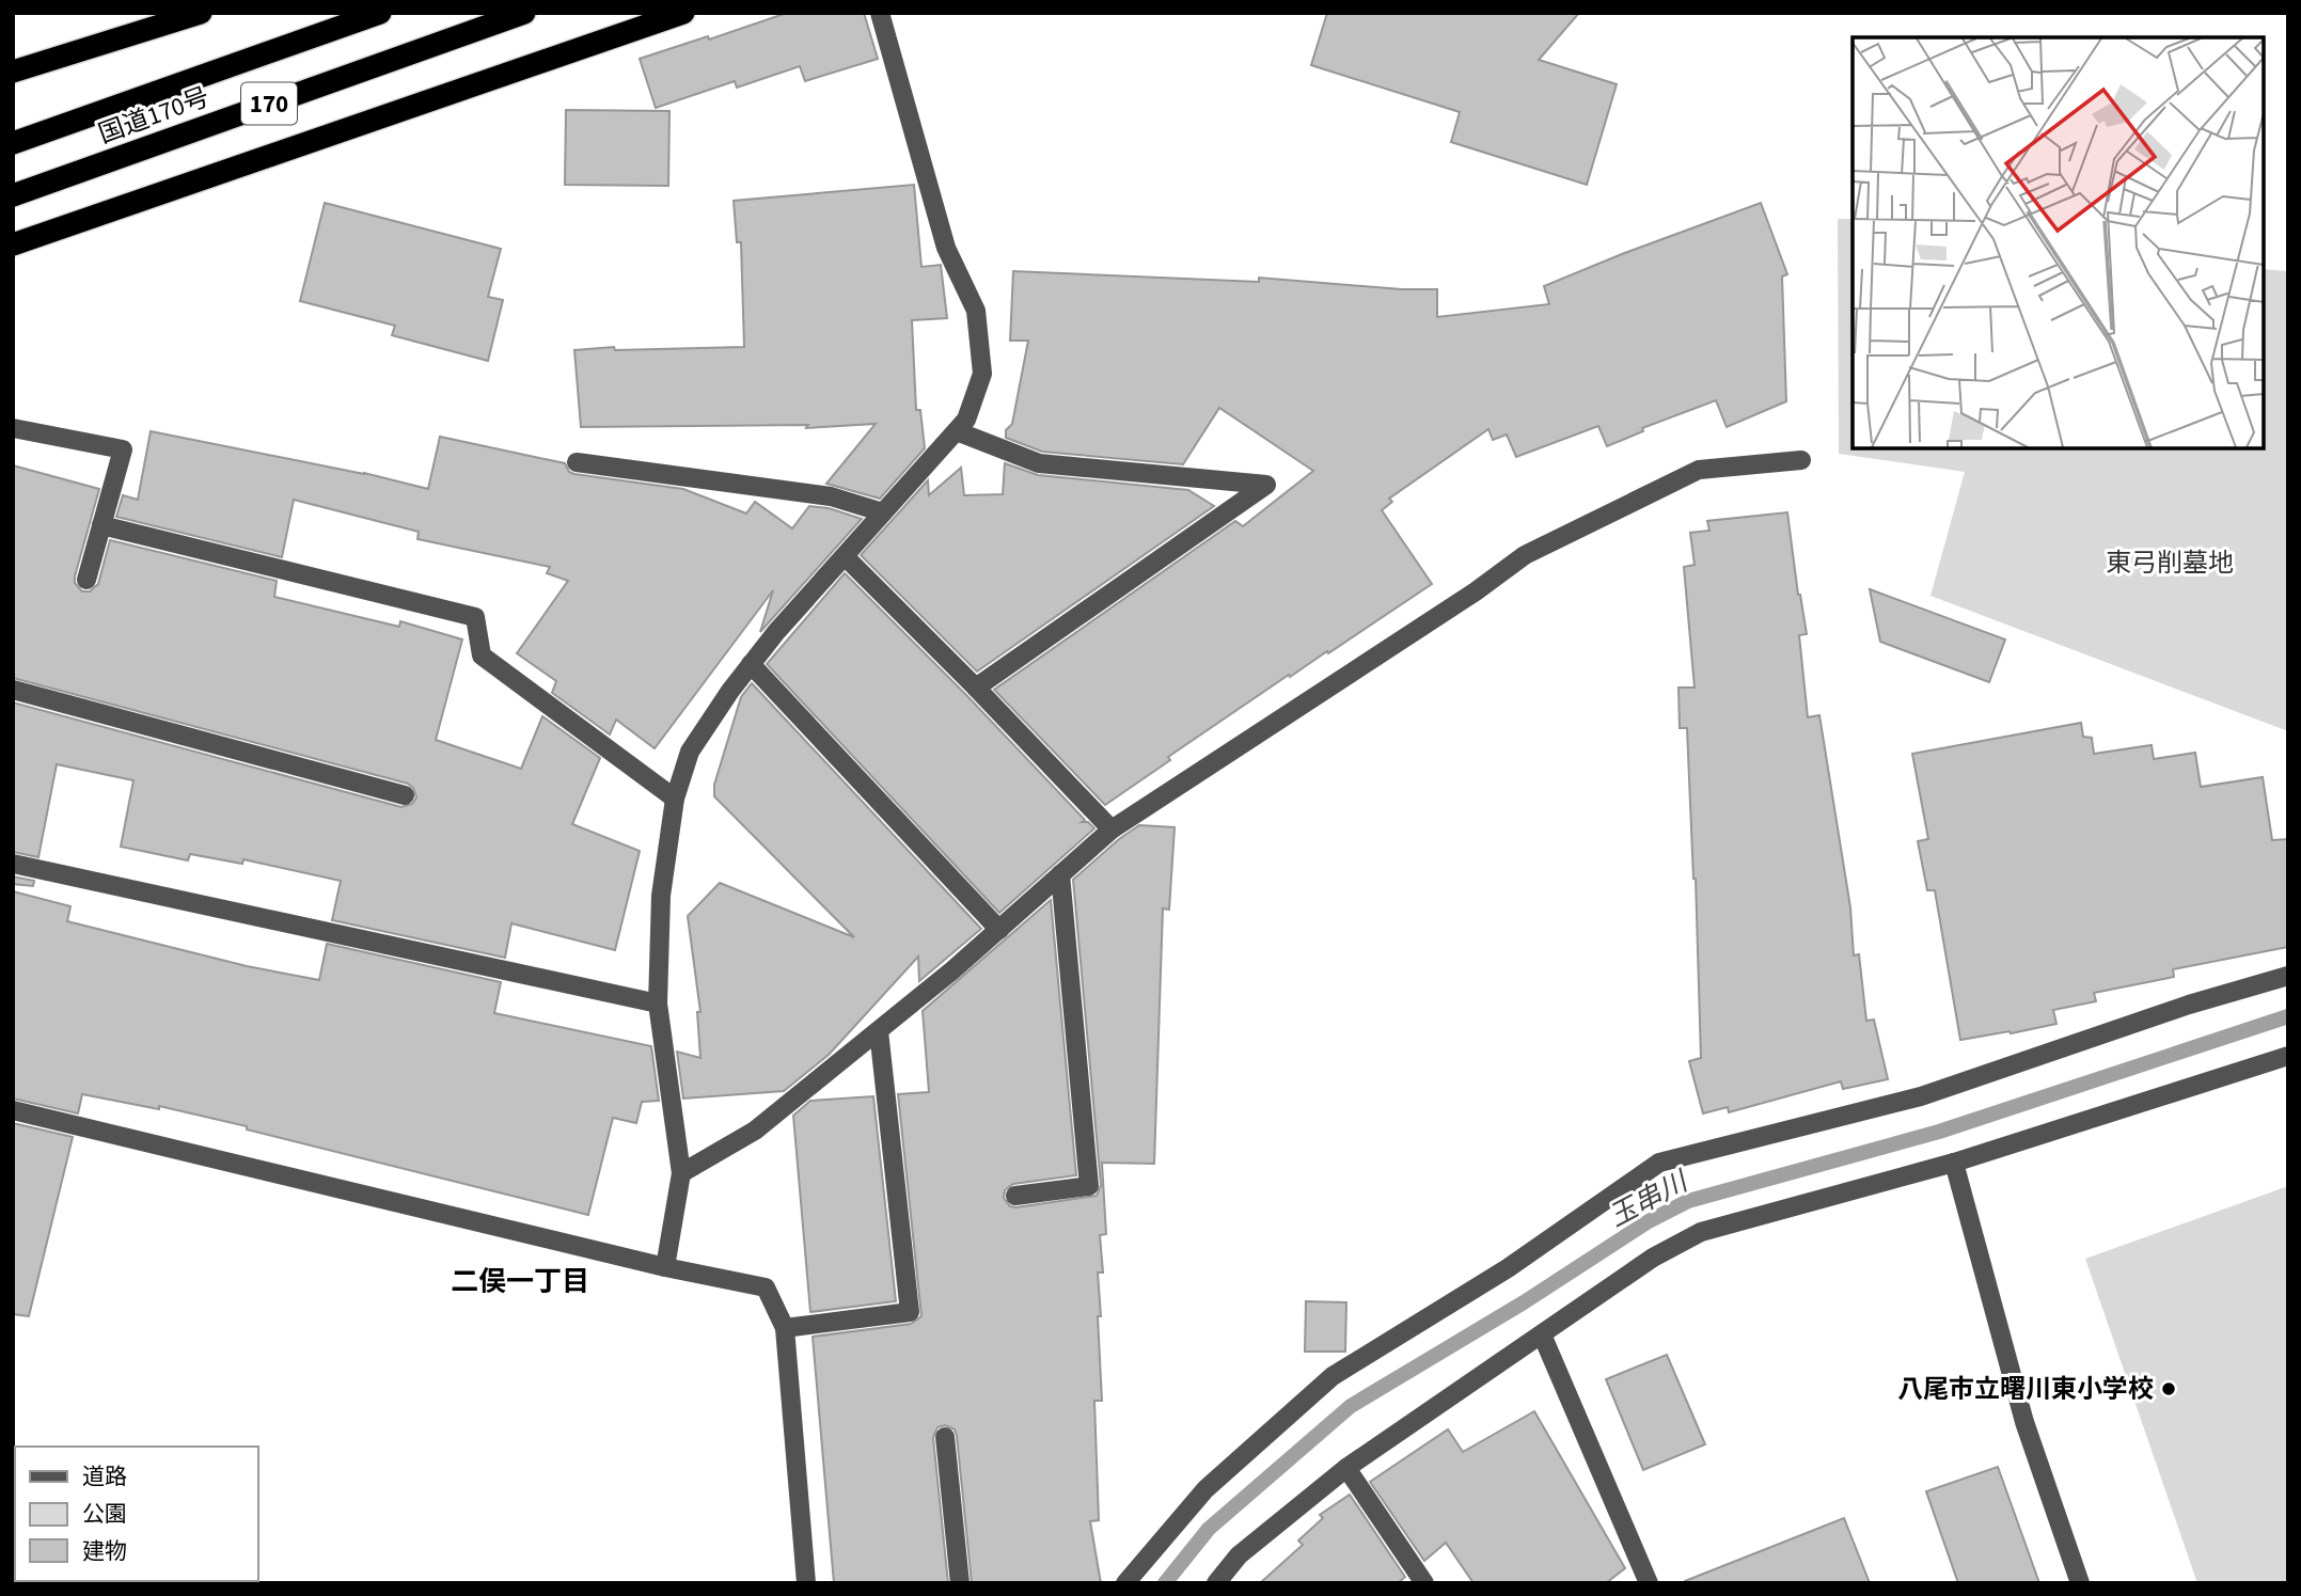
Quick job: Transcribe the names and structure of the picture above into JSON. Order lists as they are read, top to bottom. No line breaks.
{"streets":{"highway":["170","国道170号"]},"districts":["二俣一丁目"],"water":["玉串川"],"parks":["東弓削墓地"],"places":["八尾市立曙川東小学校"],"legend":["道路","公園","建物"]}
